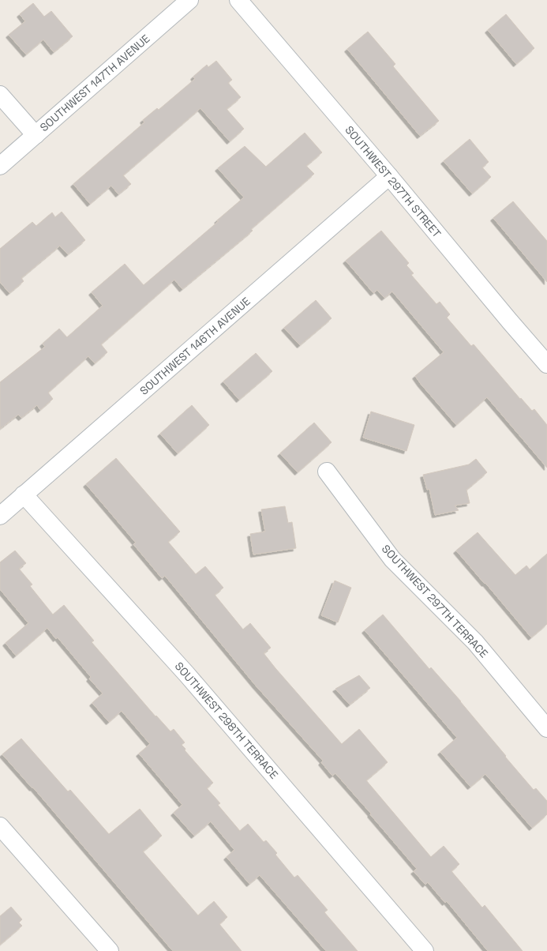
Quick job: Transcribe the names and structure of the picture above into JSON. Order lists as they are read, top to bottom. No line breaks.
{"streets":{"street":["SOUTHWEST 147TH AVENUE","SOUTHWEST 297TH STREET","SOUTHWEST 146TH AVENUE","SOUTHWEST 297TH TERRACE","SOUTHWEST 298TH TERRACE"]},"crossings":[["SOUTHWEST 297TH STREET","SOUTHWEST 146TH AVENUE"],["SOUTHWEST 146TH AVENUE","SOUTHWEST 298TH TERRACE"]]}
